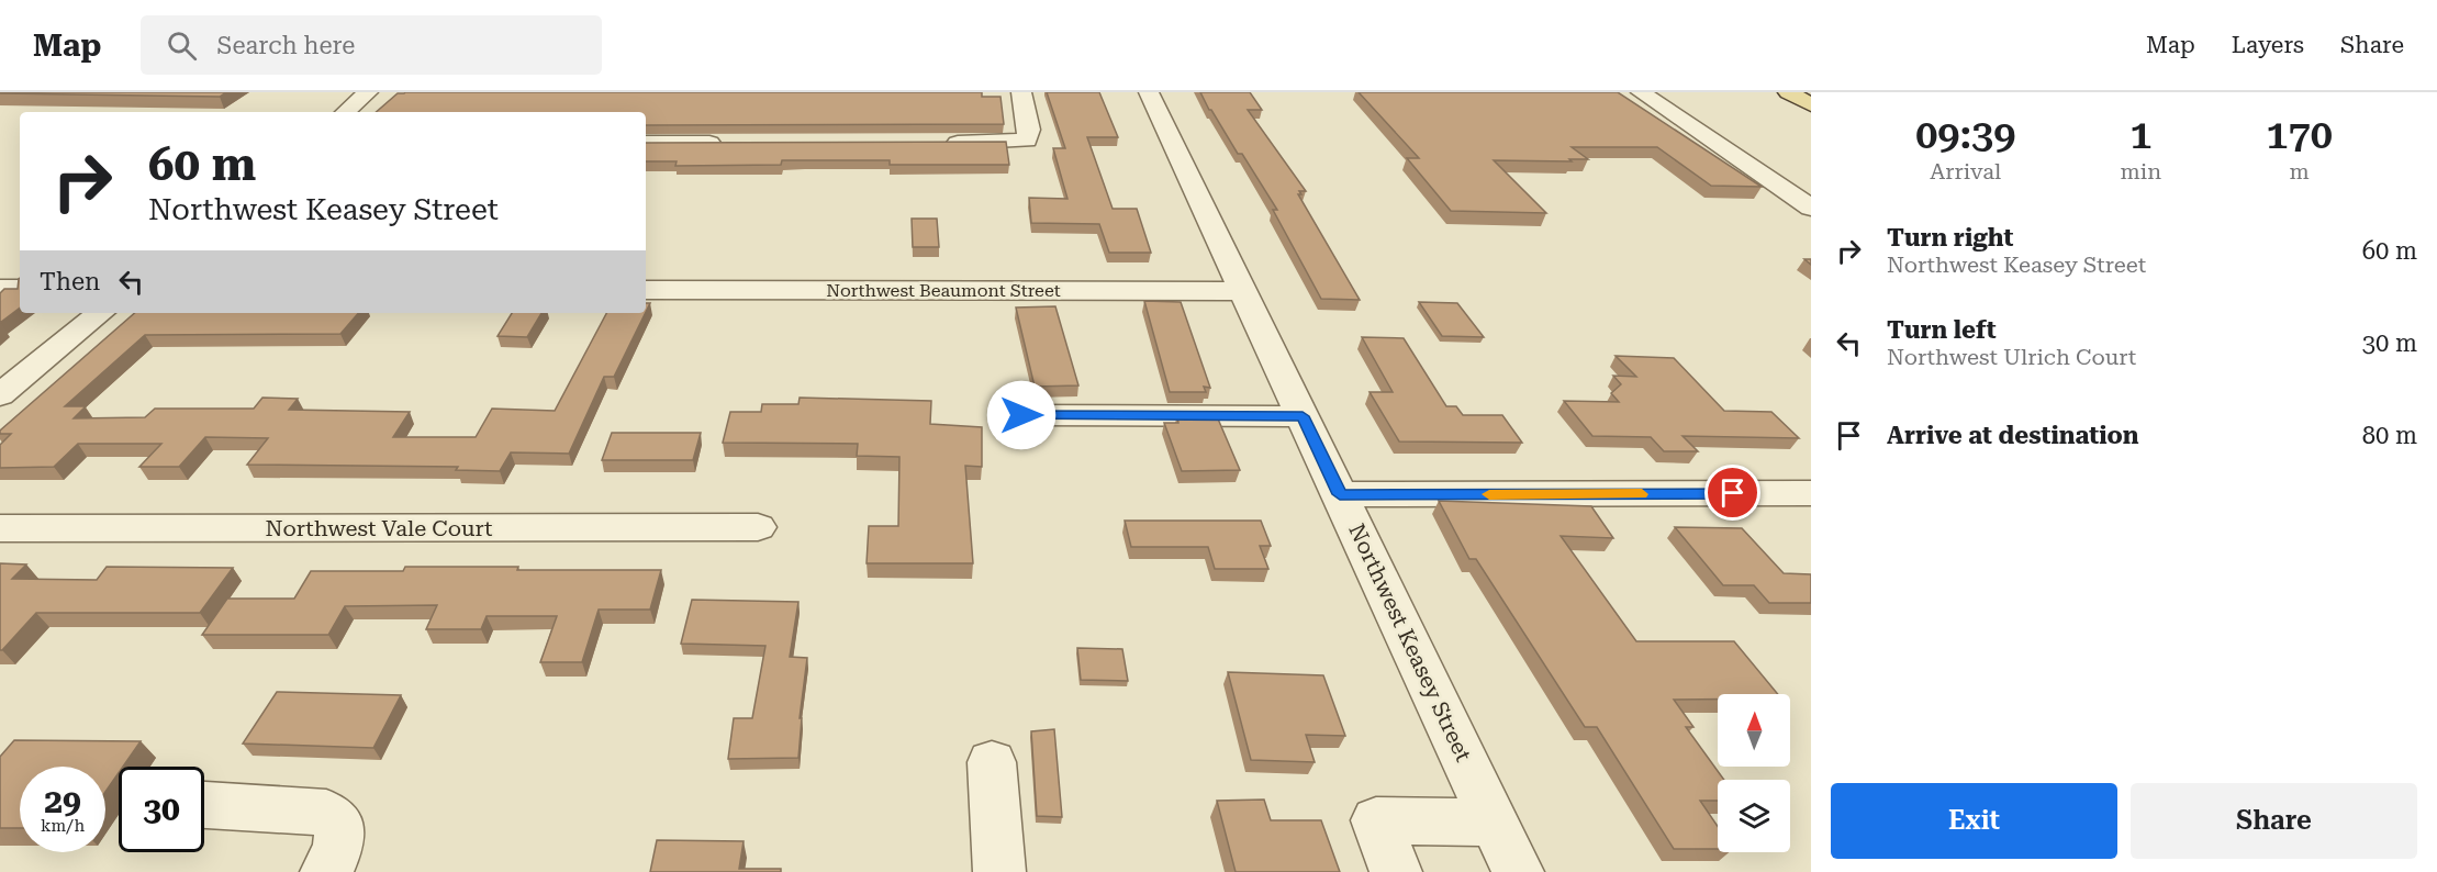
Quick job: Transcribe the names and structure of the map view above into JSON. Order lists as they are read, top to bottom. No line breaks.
{"streets":{"street":["Northwest Beaumont Street","Northwest Vale Court","Northwest Keasey Street"]},"crossings":[["Northwest Beaumont Street","Northwest Keasey Street"]],"north":"top","page":{"header":"Map","search":"Search here","nav":["Map","Layers","Share"],"eta":["09:39","Arrival","1","min","170","m"],"turn":["60 m","Northwest Keasey Street"],"list":[{"name":"Turn right","note":"Northwest Keasey Street","value":"60 m"},{"name":"Turn left","note":"Northwest Ulrich Court","value":"30 m"},{"name":"Arrive at destination","value":"80 m"}],"then":"Then","speed":"29 km/h","limit":"30","buttons":["Exit","Share"]}}
